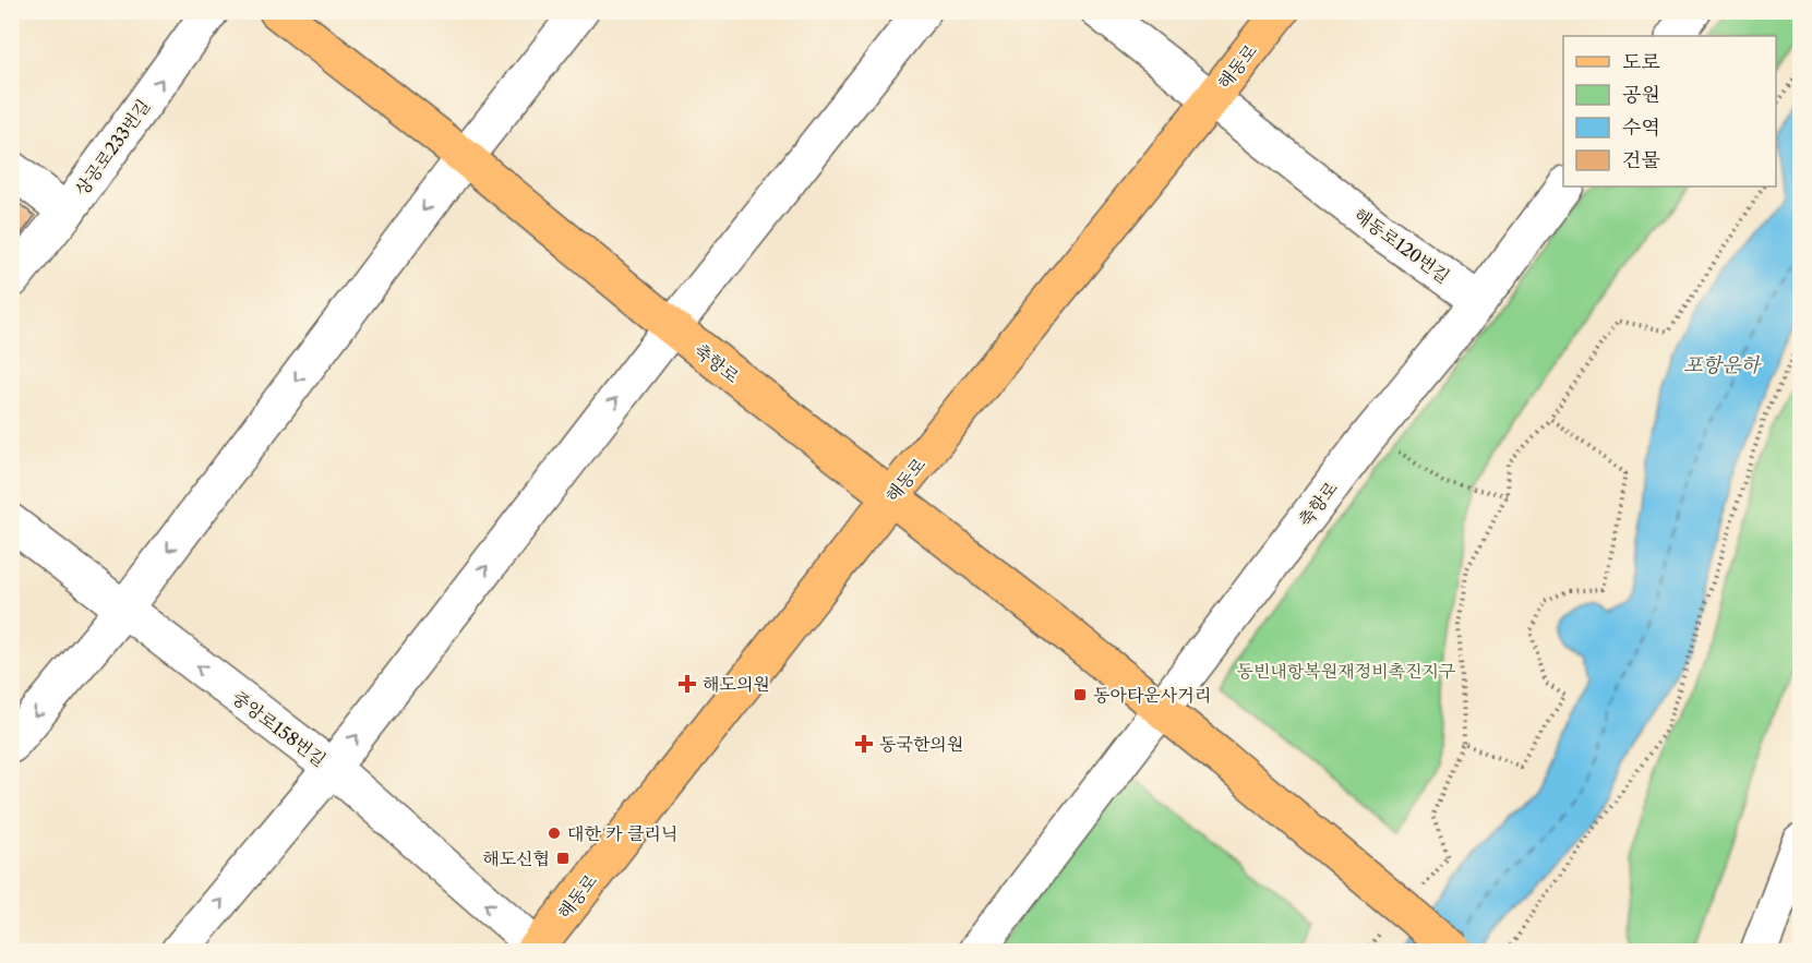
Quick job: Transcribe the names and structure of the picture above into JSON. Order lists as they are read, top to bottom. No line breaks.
{"streets":{"main road":["해동로","축항로"],"street":["상공로233번길","해동로120번길","중앙로158번길"]},"crossings":[["해동로","해동로120번길"],["해동로","축항로"],["해동로","중앙로158번길"],["해동로120번길","축항로"]],"one_way":["중앙로158번길"],"water":["포항운하"],"parks":["동빈내항복원재정비촉진지구"],"places":{"health":["해도의원","동국한의원"],"transit":["동아타운사거리","해도신협"],"other":["대한 카 클리닉"]},"legend":["도로","공원","수역","건물"]}
